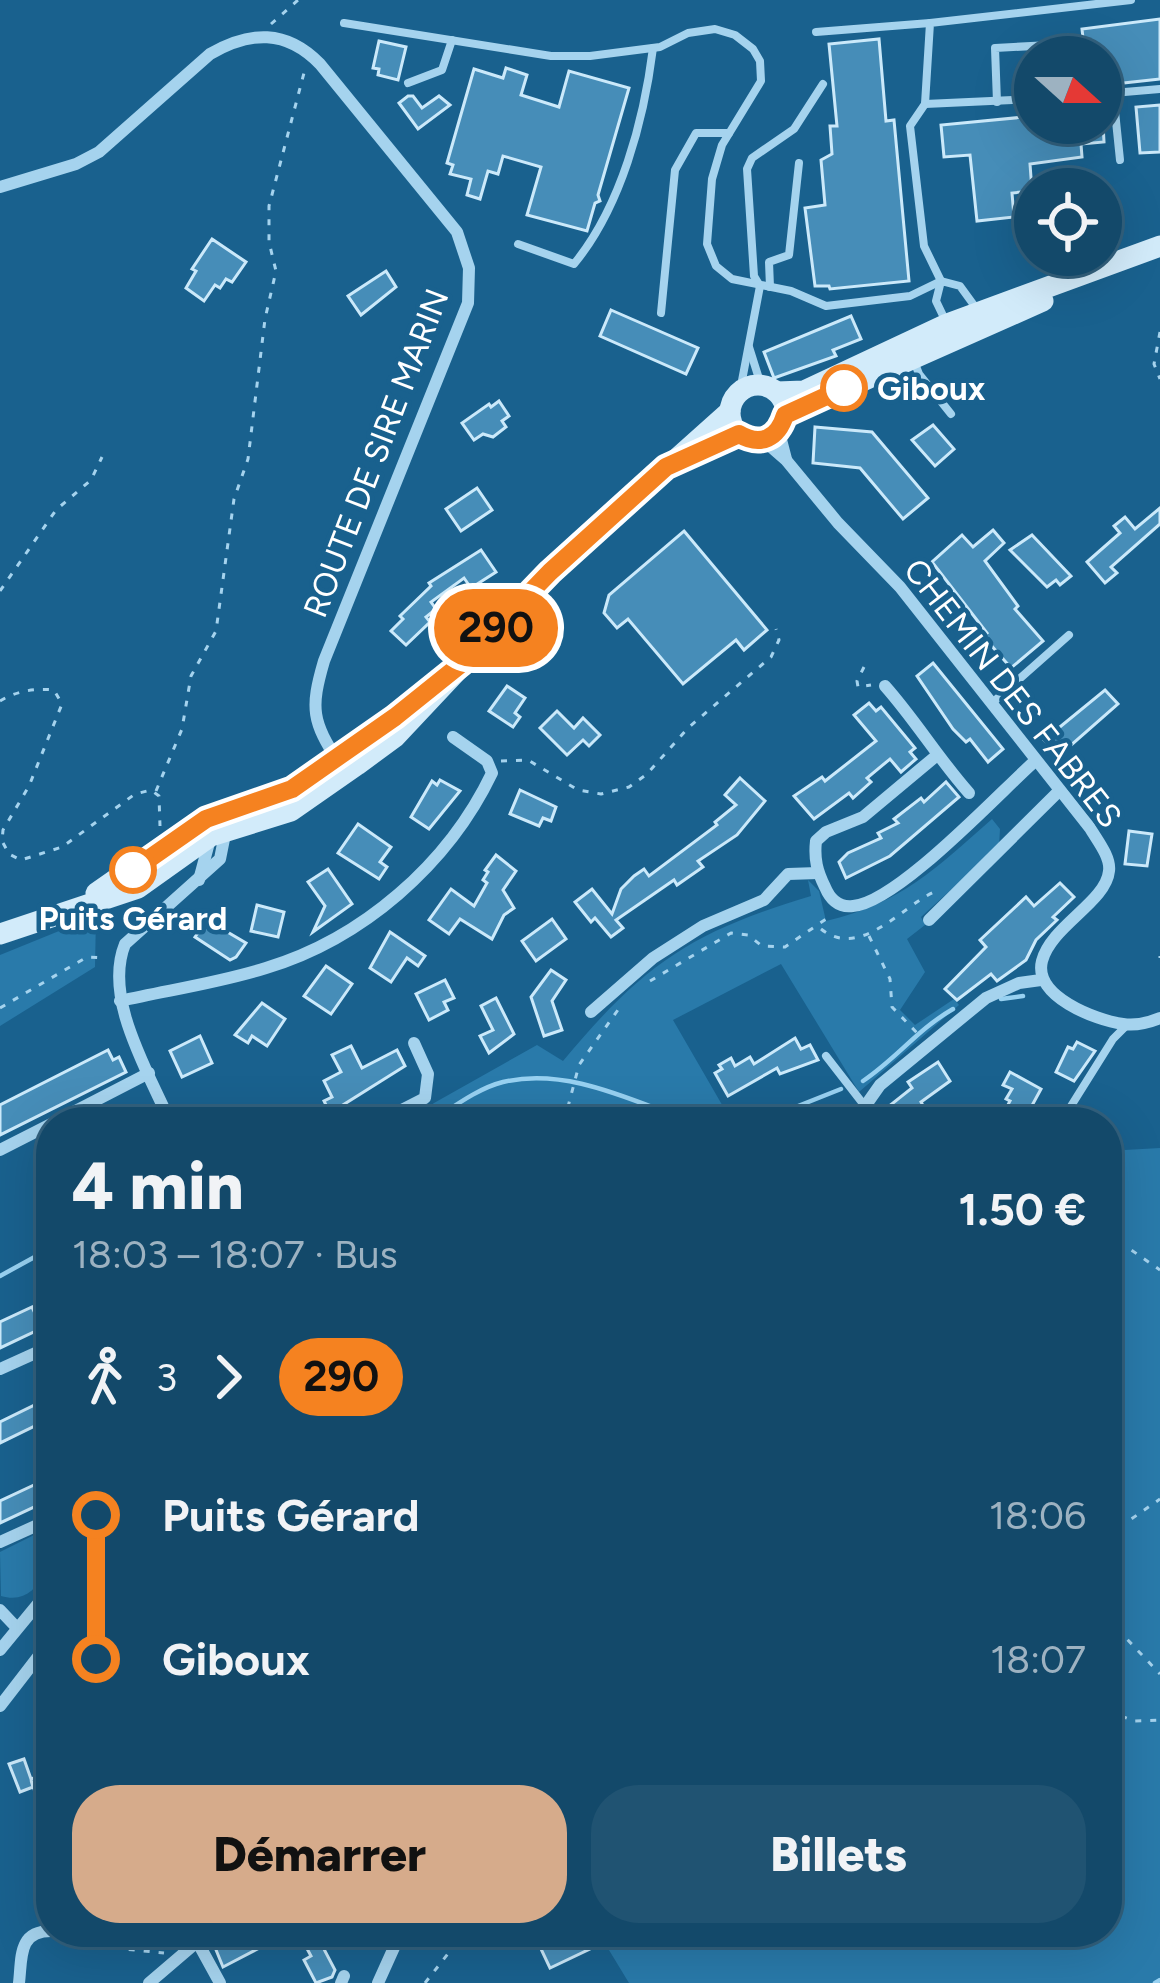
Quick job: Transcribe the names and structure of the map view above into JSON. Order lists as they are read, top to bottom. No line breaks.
{"streets":{"street":["ROUTE DE SIRE MARIN","CHEMIN DES FABRES"]},"places":["Giboux","Puits Gérard"],"lines":["bus line 290"],"north":"right","page":{"on_map":"290","heading":["4 min","18:03 – 18:07 · Bus","1.50 €"],"legs":["3","290"],"list":[{"name":"Puits Gérard","value":"18:06"},{"name":"Giboux","value":"18:07"}],"buttons":["Démarrer","Billets"]}}
